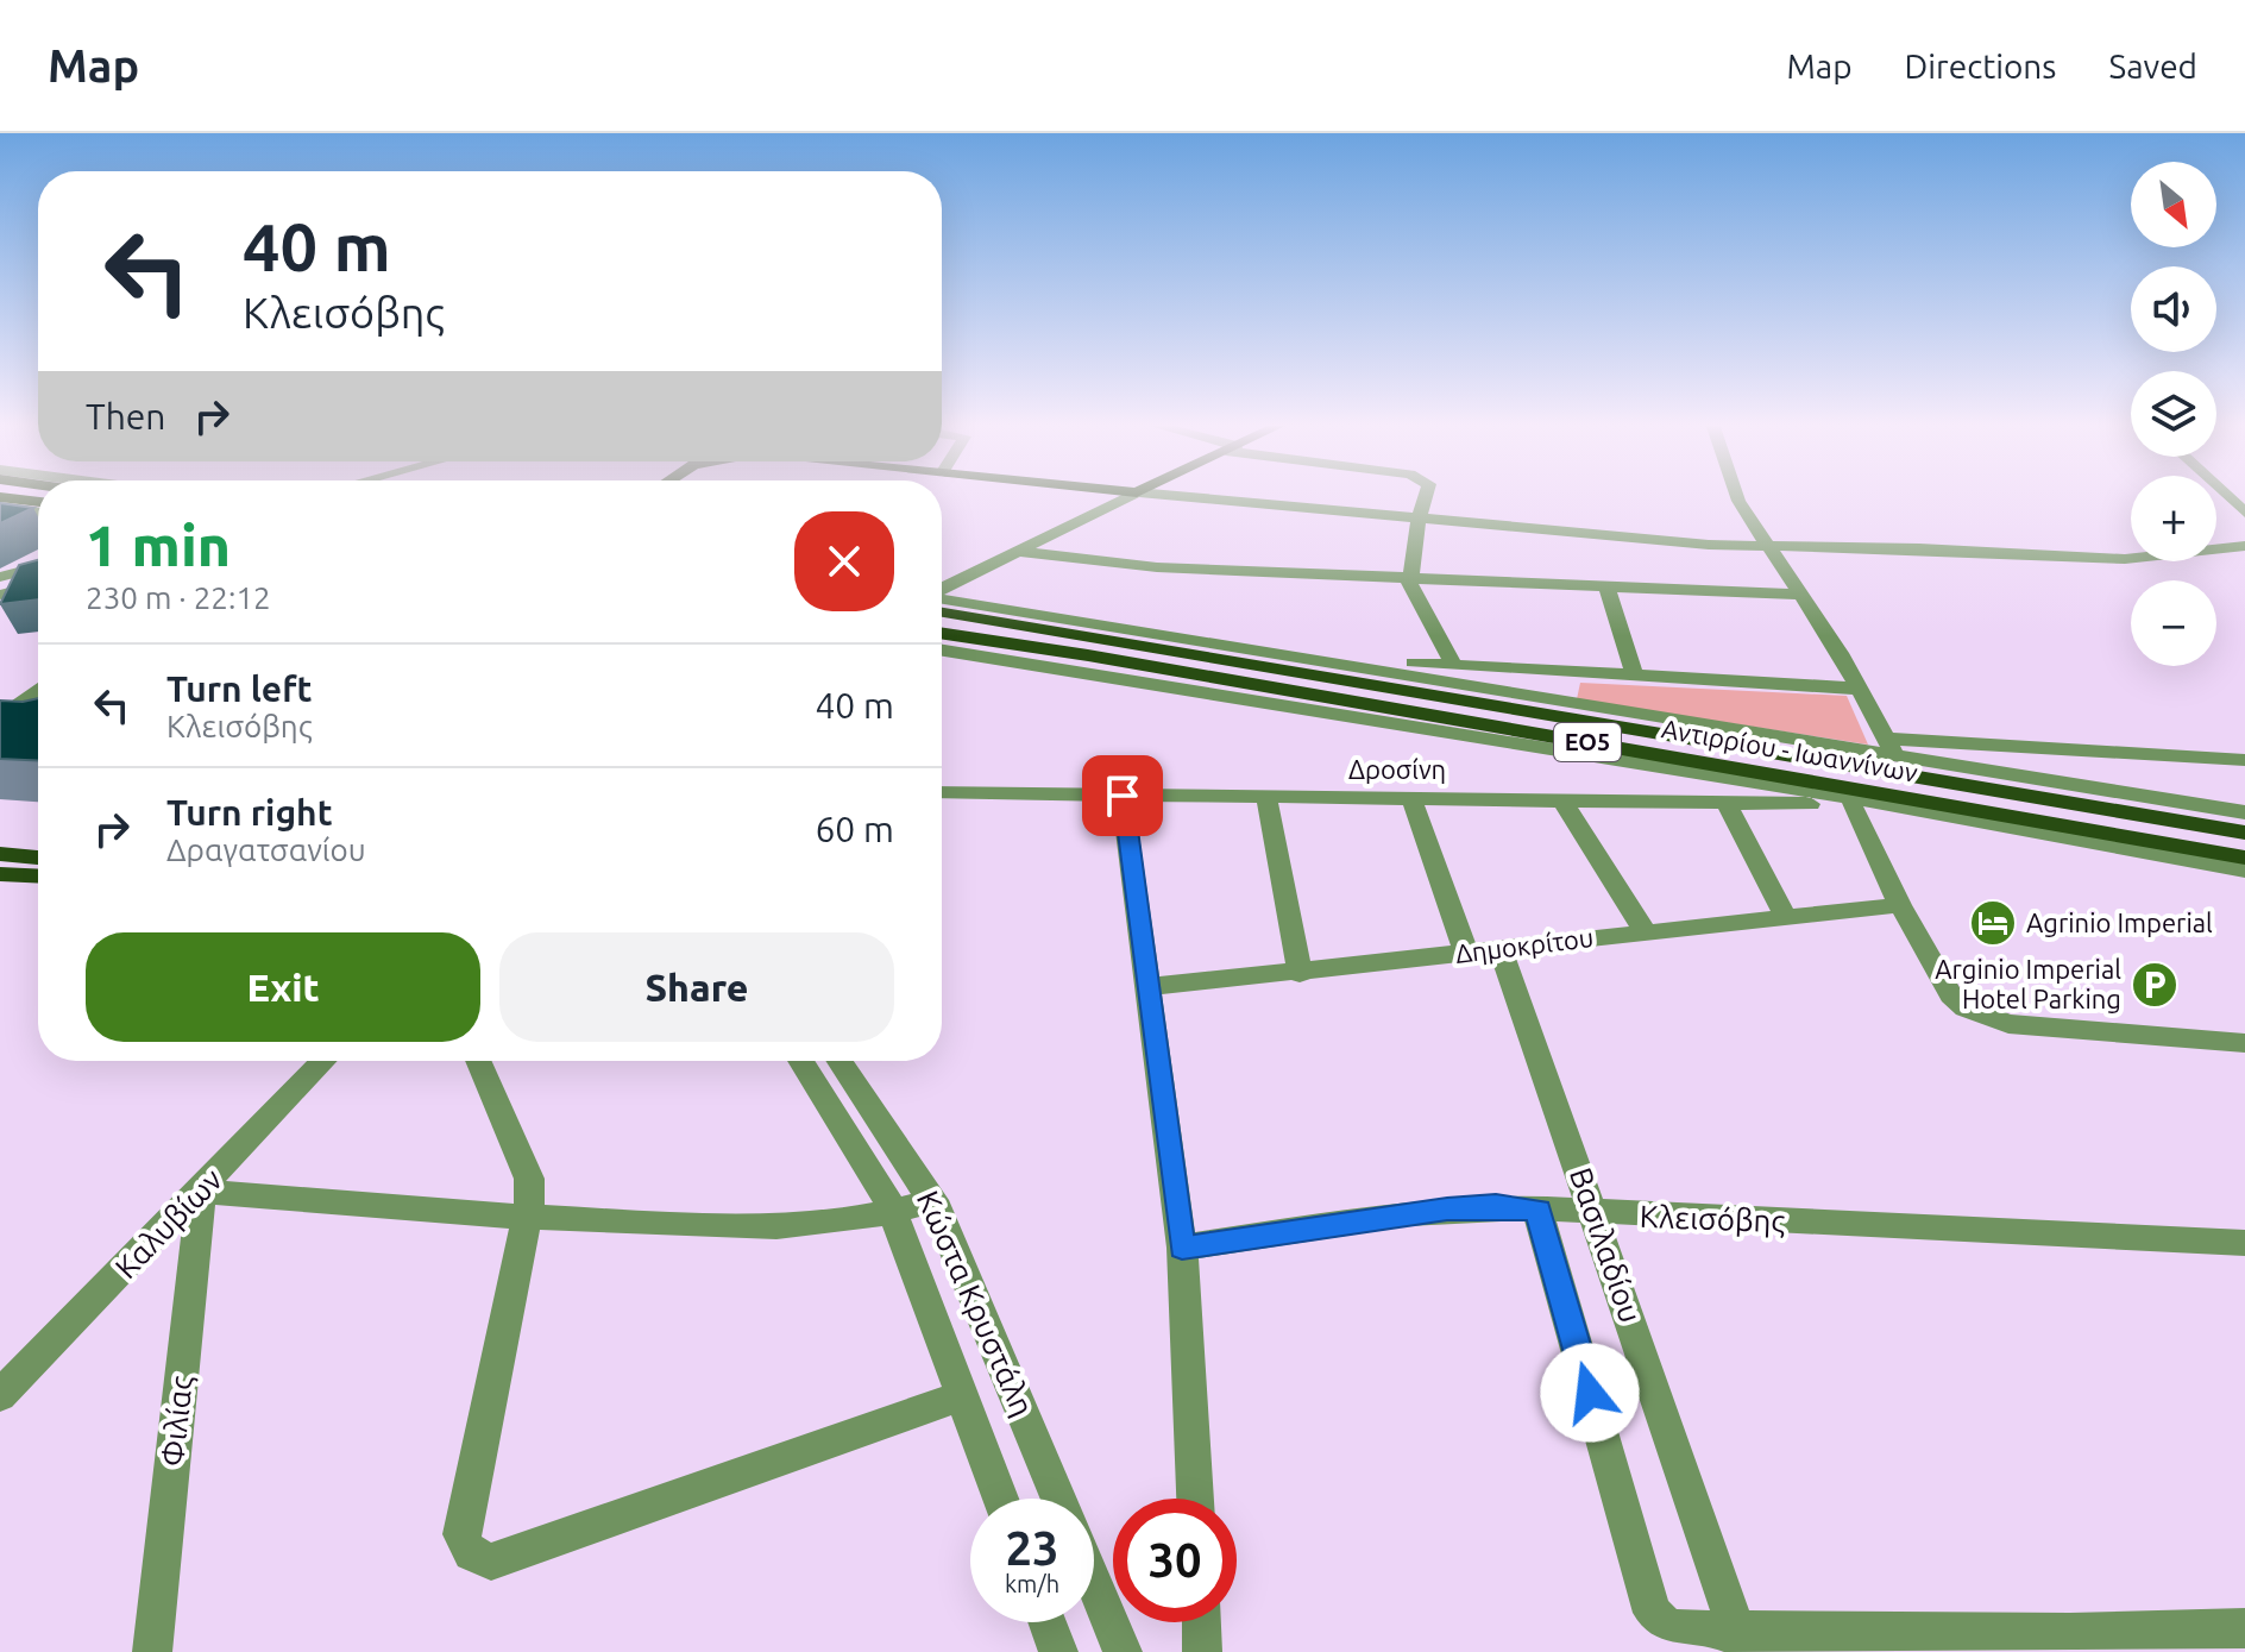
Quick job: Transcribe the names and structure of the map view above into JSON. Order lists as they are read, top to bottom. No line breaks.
{"streets":{"main road":["ΕΟ5","Αντιρρίου - Ιωαννίνων"],"street":["Δροσίνη","Δημοκρίτου","Κλεισόβης","Καλυβίων","Βασιλαδίου","Κώστα Κρυστάλη","Φιλίας"]},"crossings":[["Δημοκρίτου","Βασιλαδίου"],["Κλεισόβης","Βασιλαδίου"],["Καλυβίων","Φιλίας"]],"places":{"hotel":["Agrinio Imperial"],"parking":["Arginio Imperial Hotel Parking"]},"north":"bottom right","page":{"header":"Map","nav":["Map","Directions","Saved"],"map_buttons":["+","−"],"turn":["40 m","Κλεισόβης"],"then":"Then","heading":["1 min","230 m · 22:12"],"list":[{"name":"Turn left","note":"Κλεισόβης","value":"40 m"},{"name":"Turn right","note":"Δραγατσανίου","value":"60 m"}],"buttons":["Exit","Share"],"speed":"23 km/h","limit":"30"}}
